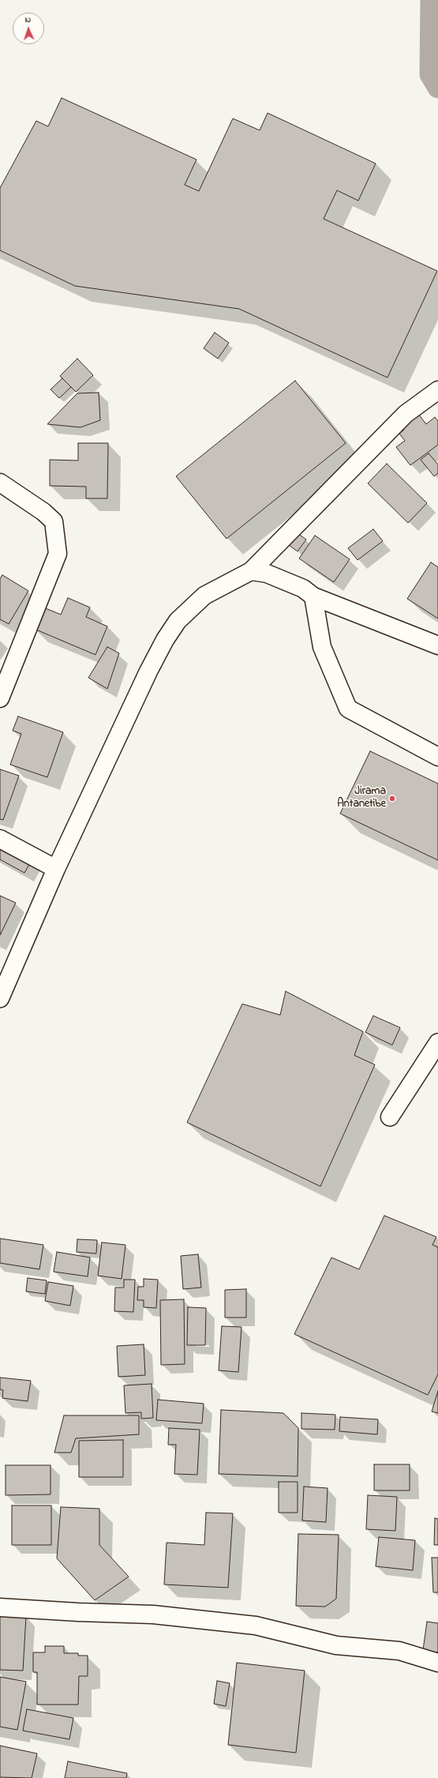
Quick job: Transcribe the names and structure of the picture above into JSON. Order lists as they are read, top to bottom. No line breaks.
{"places":["Jirama Antanetibe"],"north":"top"}
